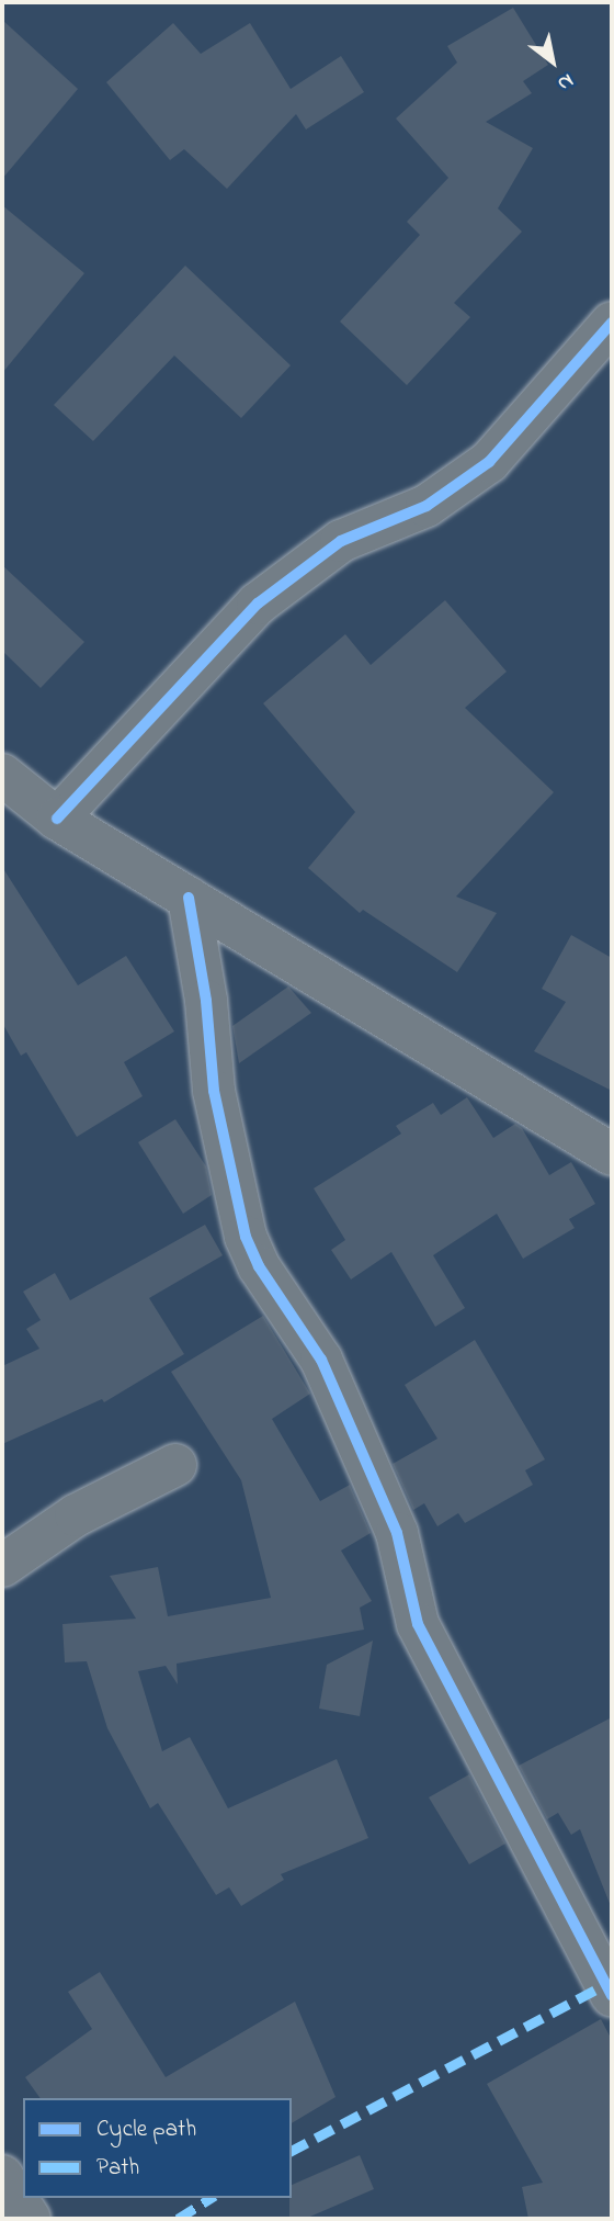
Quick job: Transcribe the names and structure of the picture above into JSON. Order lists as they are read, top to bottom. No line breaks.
{"legend":["Cycle path","Path"],"north":"bottom right"}
